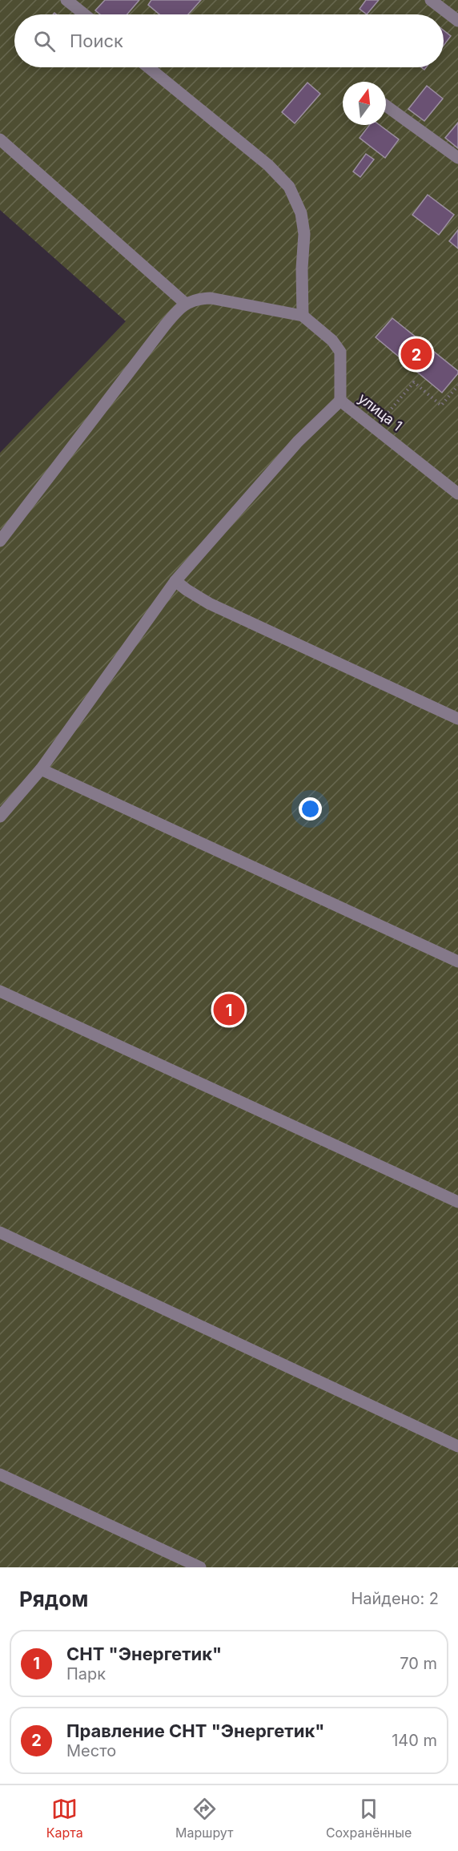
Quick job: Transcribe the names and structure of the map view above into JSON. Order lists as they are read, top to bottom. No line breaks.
{"streets":{"lane":["улица 1"]},"north":"top","page":{"search":"Поиск","pins":["2","1"],"heading":["Рядом","Найдено: 2"],"list":[{"mark":"1","name":"СНТ \"Энергетик\"","note":"Парк","value":"70 m"},{"mark":"2","name":"Правление СНТ \"Энергетик\"","note":"Место","value":"140 m"}],"nav":["Карта","Маршрут","Сохранённые"]}}
